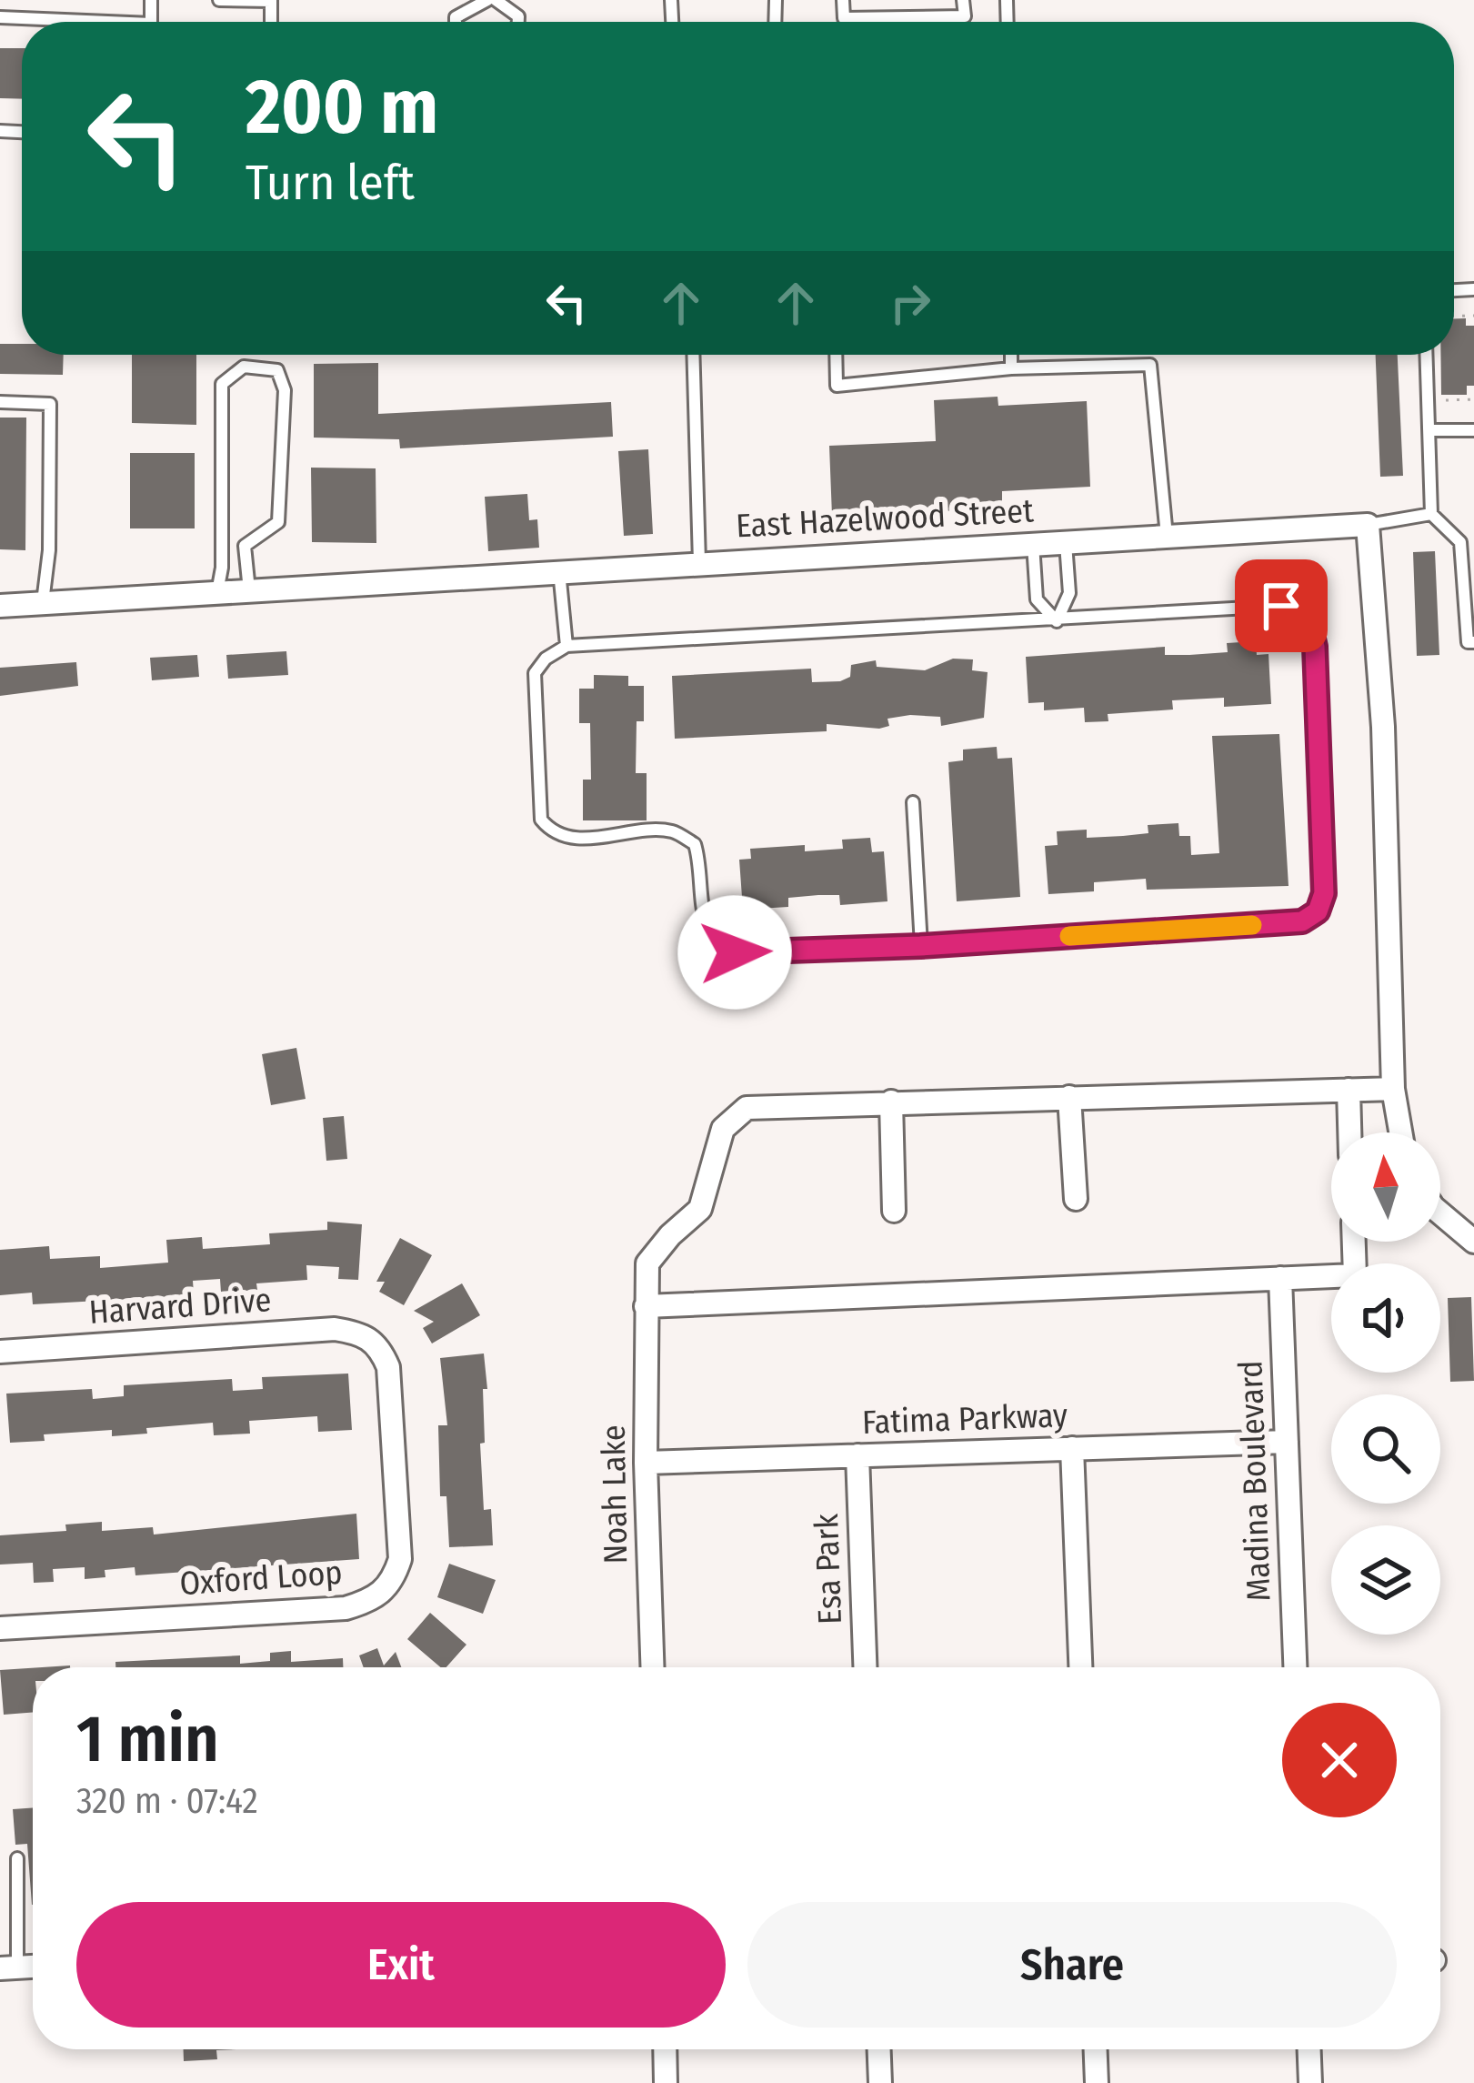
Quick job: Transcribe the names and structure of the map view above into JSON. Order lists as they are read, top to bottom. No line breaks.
{"streets":{"street":["East Hazelwood Street","Harvard Drive","Fatima Parkway","Madina Boulevard","Noah Lake","Esa Park","Oxford Loop"]},"crossings":[["Harvard Drive","Oxford Loop"],["Fatima Parkway","Madina Boulevard"],["Fatima Parkway","Noah Lake"],["Fatima Parkway","Esa Park"]],"north":"top","page":{"turn":["200 m","Turn left"],"heading":["1 min","320 m · 07:42"],"buttons":["Exit","Share"]}}
